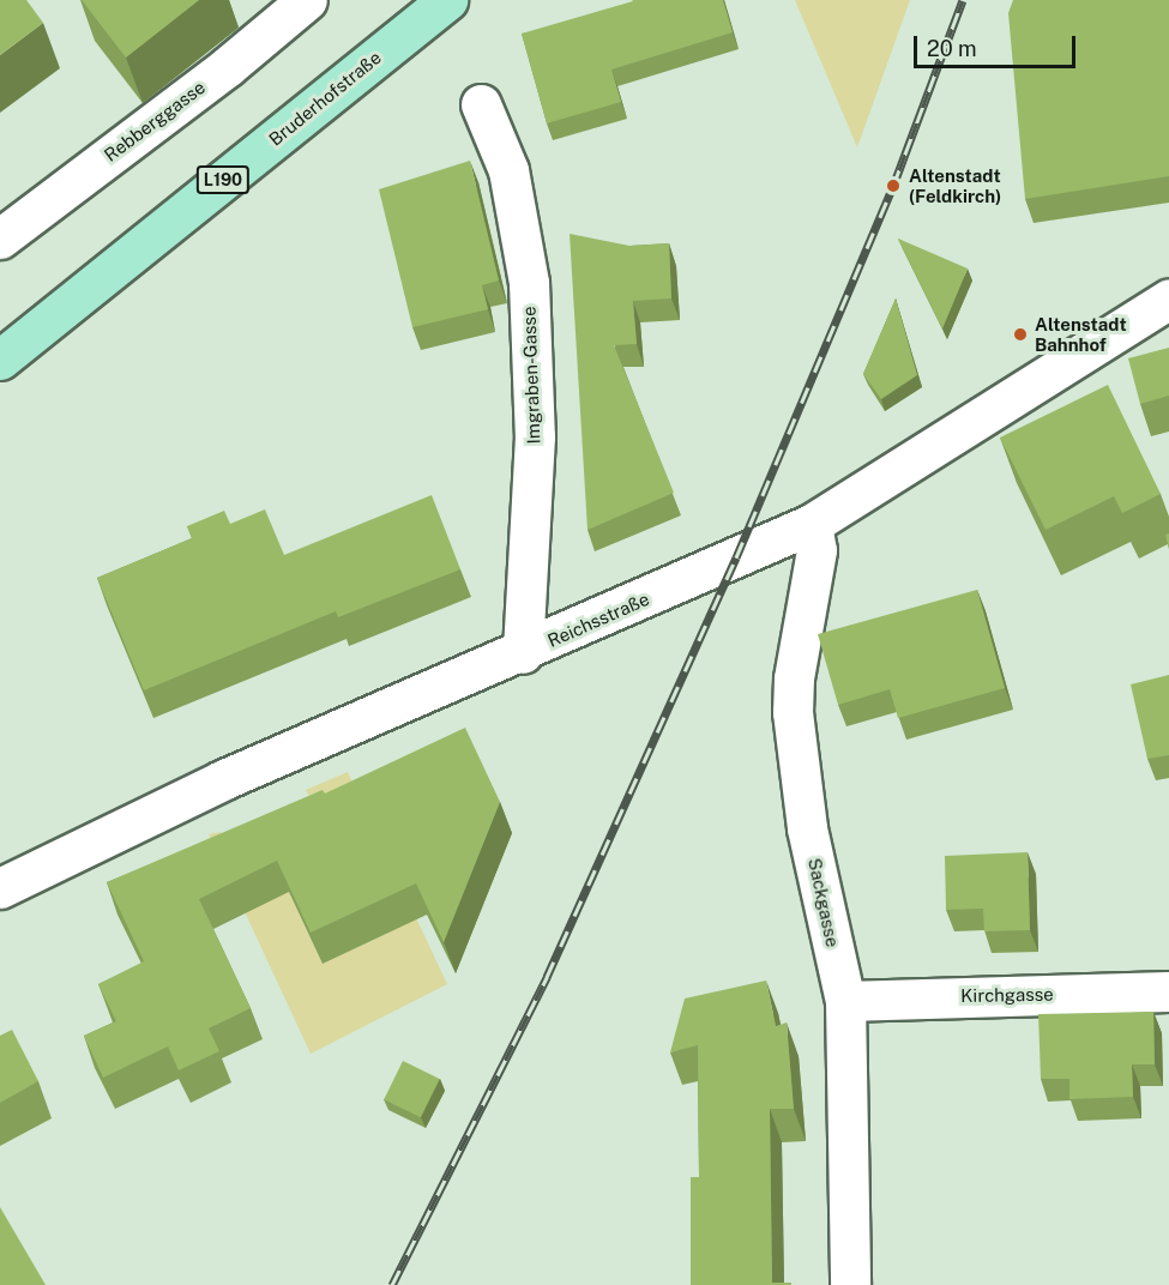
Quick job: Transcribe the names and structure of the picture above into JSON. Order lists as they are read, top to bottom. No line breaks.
{"streets":{"main road":["Bruderhofstraße","L190"],"street":["Rebberggasse","Imgraben-Gasse","Reichsstraße","Sackgasse","Kirchgasse"]},"crossings":[["Imgraben-Gasse","Reichsstraße"],["Reichsstraße","Sackgasse"],["Sackgasse","Kirchgasse"]],"places":["Altenstadt (Feldkirch)","Altenstadt Bahnhof"],"scale_bar":"20 m"}
